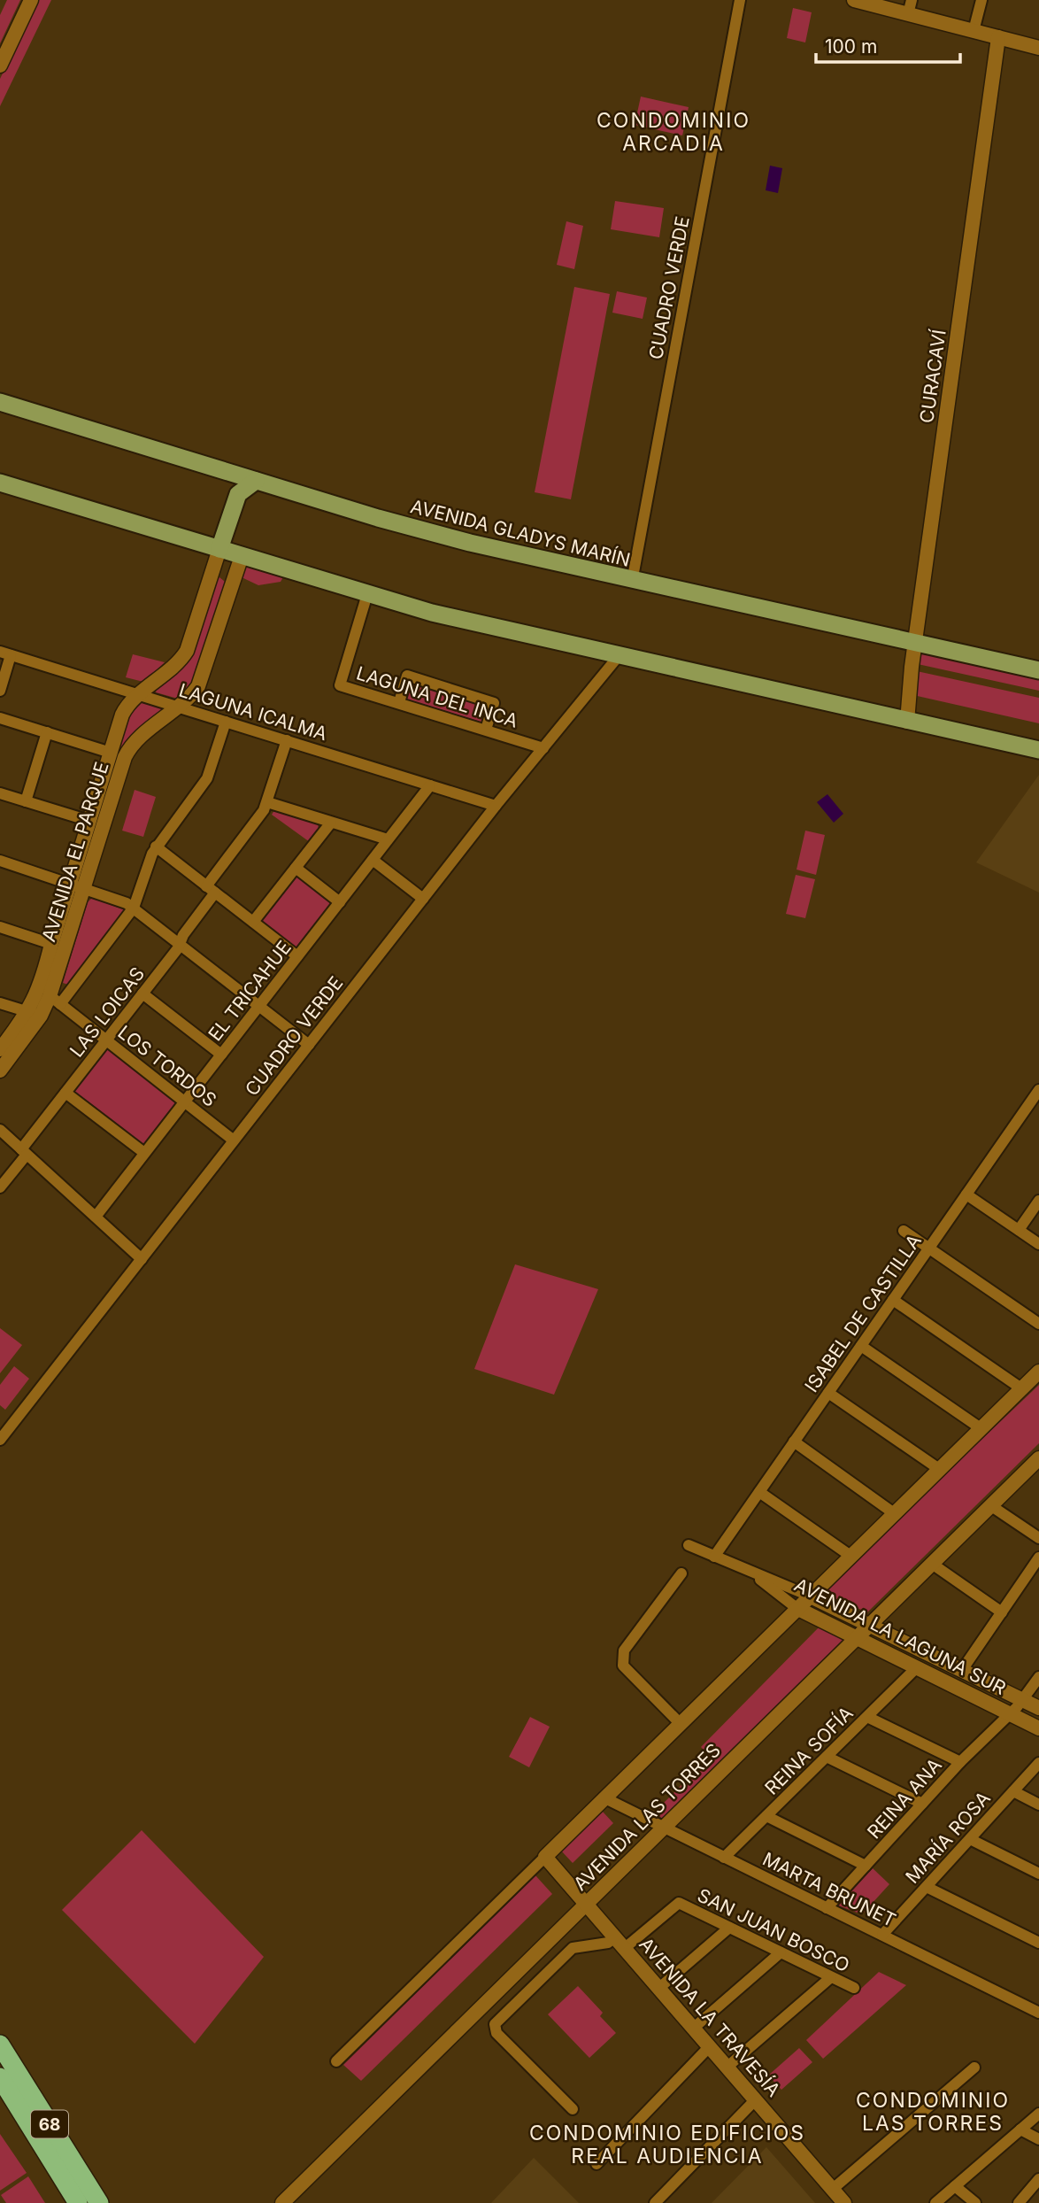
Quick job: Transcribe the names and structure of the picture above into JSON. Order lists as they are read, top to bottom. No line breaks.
{"streets":{"highway":["68"],"main road":["AVENIDA GLADYS MARÍN"],"street":["CUADRO VERDE","CURACAVÍ","LAGUNA DEL INCA","LAGUNA ICALMA","AVENIDA EL PARQUE","EL TRICAHUE","LAS LOICAS","LOS TORDOS","ISABEL DE CASTILLA","AVENIDA LA LAGUNA SUR","REINA SOFÍA","REINA ANA","AVENIDA LAS TORRES","MARÍA ROSA","MARTA BRUNET","SAN JUAN BOSCO","AVENIDA LA TRAVESÍA"]},"crossings":[["CUADRO VERDE","AVENIDA GLADYS MARÍN"],["CUADRO VERDE","LAGUNA DEL INCA"],["CUADRO VERDE","LAGUNA ICALMA"],["CUADRO VERDE","LOS TORDOS"],["CURACAVÍ","AVENIDA GLADYS MARÍN"],["LAGUNA ICALMA","AVENIDA EL PARQUE"],["LAGUNA ICALMA","EL TRICAHUE"],["LAGUNA ICALMA","LAS LOICAS"],["AVENIDA EL PARQUE","LOS TORDOS"],["EL TRICAHUE","LOS TORDOS"],["LAS LOICAS","LOS TORDOS"],["ISABEL DE CASTILLA","AVENIDA LA LAGUNA SUR"],["AVENIDA LA LAGUNA SUR","REINA SOFÍA"],["AVENIDA LA LAGUNA SUR","REINA ANA"],["AVENIDA LA LAGUNA SUR","AVENIDA LAS TORRES"],["REINA SOFÍA","MARTA BRUNET"],["REINA ANA","MARTA BRUNET"],["AVENIDA LAS TORRES","MARTA BRUNET"],["AVENIDA LAS TORRES","AVENIDA LA TRAVESÍA"],["MARÍA ROSA","MARTA BRUNET"],["SAN JUAN BOSCO","AVENIDA LA TRAVESÍA"]],"districts":["CONDOMINIO ARCADIA","CONDOMINIO LAS TORRES","CONDOMINIO EDIFICIOS REAL AUDIENCIA"],"scale_bar":"100 m"}
